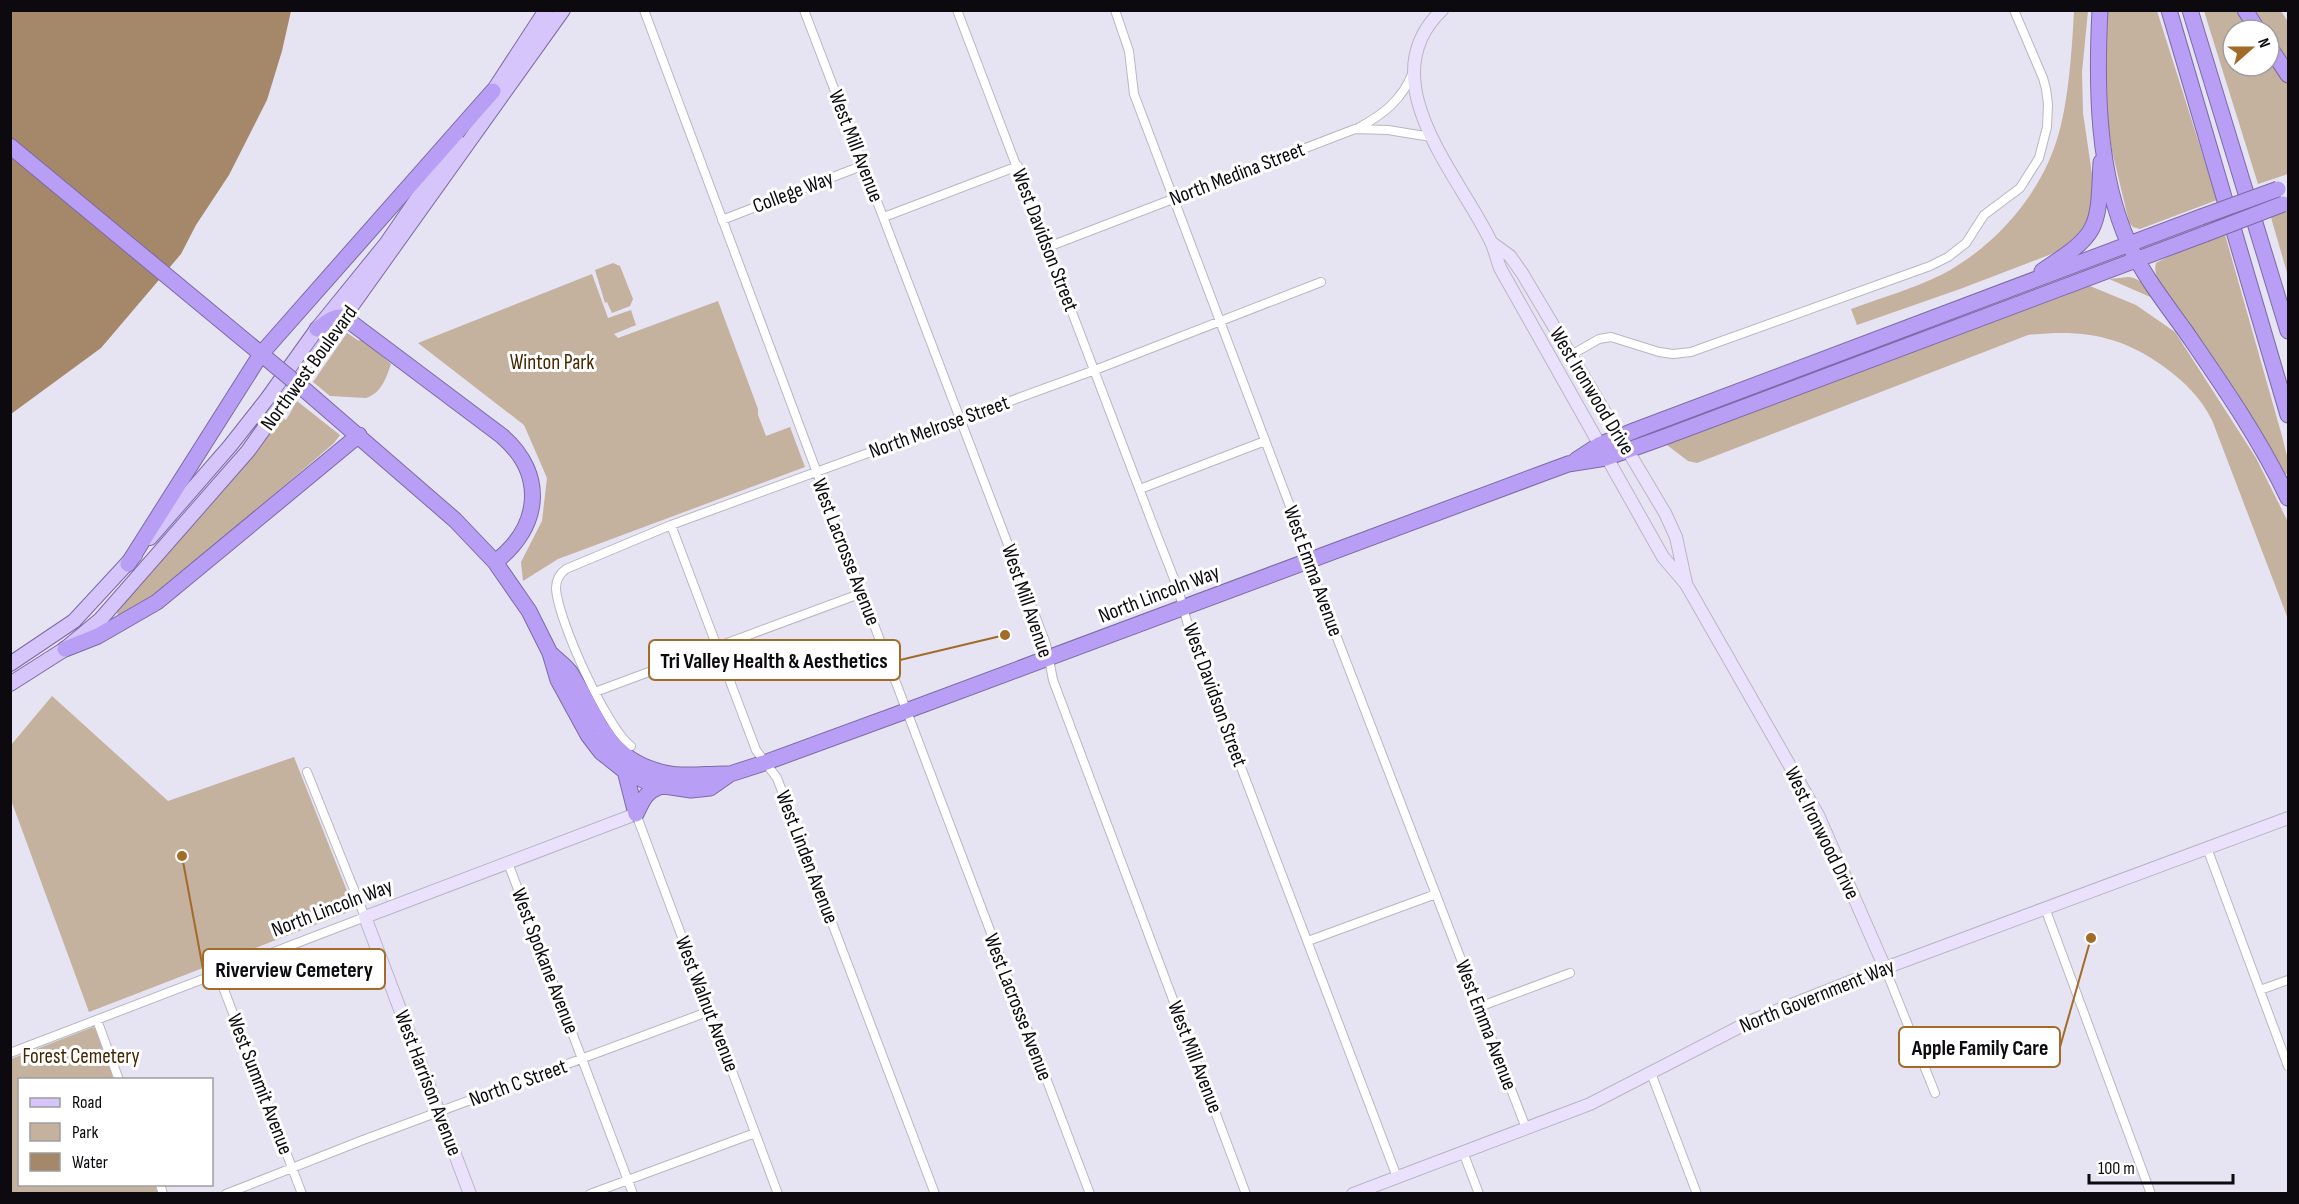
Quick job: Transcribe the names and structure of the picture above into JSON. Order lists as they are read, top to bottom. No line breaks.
{"streets":{"highway":["North Lincoln Way"],"main road":["Northwest Boulevard"],"street":["West Mill Avenue","North Medina Street","College Way","West Davidson Street","West Ironwood Drive","North Melrose Street","West Lacrosse Avenue","West Emma Avenue","West Linden Avenue","West Spokane Avenue","North Government Way","West Walnut Avenue","West Harrison Avenue","North C Street","West Summit Avenue"]},"crossings":[["West Mill Avenue","College Way"],["West Mill Avenue","North Melrose Street"],["West Mill Avenue","North Lincoln Way"],["North Medina Street","West Davidson Street"],["North Medina Street","West Ironwood Drive"],["North Medina Street","West Emma Avenue"],["College Way","West Lacrosse Avenue"],["West Davidson Street","North Melrose Street"],["West Davidson Street","North Lincoln Way"],["West Davidson Street","North Government Way"],["West Ironwood Drive","North Lincoln Way"],["West Ironwood Drive","North Government Way"],["North Melrose Street","West Lacrosse Avenue"],["North Melrose Street","West Emma Avenue"],["North Melrose Street","West Linden Avenue"],["West Lacrosse Avenue","North Lincoln Way"],["West Emma Avenue","North Lincoln Way"],["West Emma Avenue","North Government Way"],["North Lincoln Way","West Linden Avenue"],["North Lincoln Way","West Spokane Avenue"],["North Lincoln Way","West Walnut Avenue"],["North Lincoln Way","West Harrison Avenue"],["North Lincoln Way","West Summit Avenue"],["West Spokane Avenue","North C Street"],["West Walnut Avenue","North C Street"],["West Harrison Avenue","North C Street"],["North C Street","West Summit Avenue"]],"parks":["Winton Park","Forest Cemetery"],"places":["Tri Valley Health & Aesthetics","Riverview Cemetery","Apple Family Care"],"legend":["Road","Park","Water"],"scale_bar":"100 m","north":"right"}
